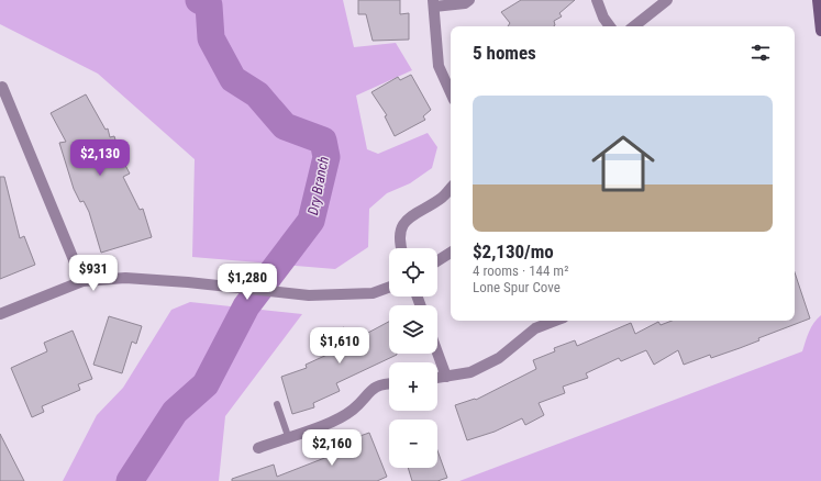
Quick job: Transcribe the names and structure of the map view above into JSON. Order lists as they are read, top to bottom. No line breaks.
{"water":["Dry Branch"],"page":{"heading":"5 homes","list":[{"name":"$2,130/mo","note":"4 rooms · 144 m² · Lone Spur Cove"}],"price":["$2,130","$931","$1,280","$1,610","$2,160"],"map_buttons":["+","−"]}}
